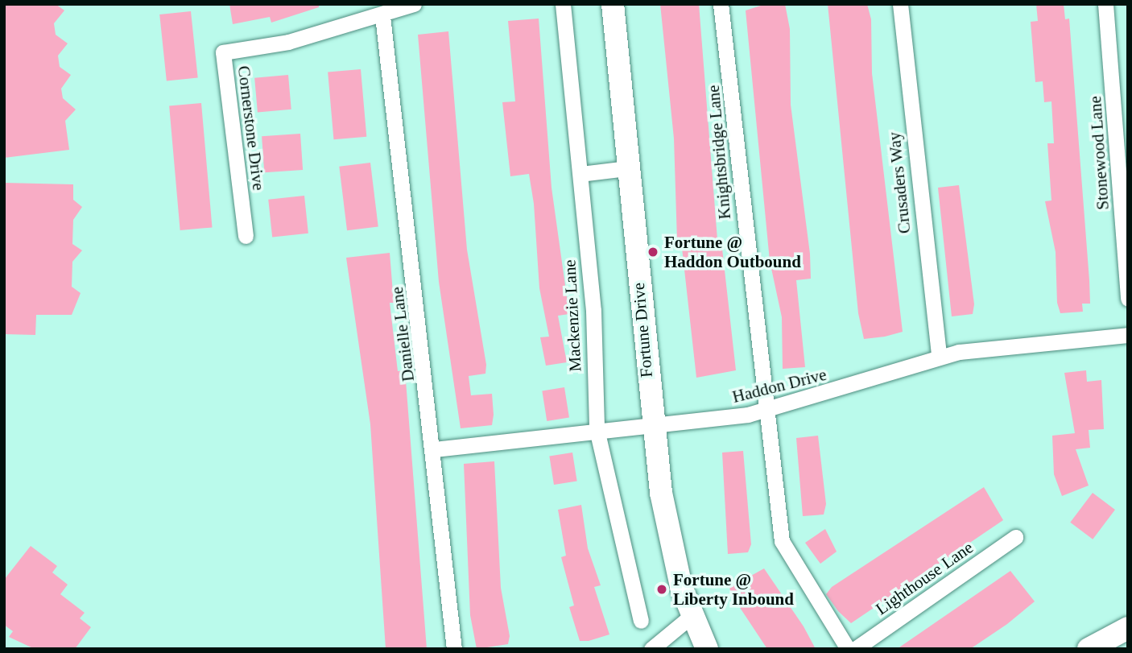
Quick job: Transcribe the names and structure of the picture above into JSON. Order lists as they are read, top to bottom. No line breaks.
{"streets":{"street":["Cornerstone Drive","Knightsbridge Lane","Stonewood Lane","Crusaders Way","Mackenzie Lane","Fortune Drive","Danielle Lane","Haddon Drive","Lighthouse Lane"]},"crossings":[["Cornerstone Drive","Danielle Lane"],["Knightsbridge Lane","Haddon Drive"],["Crusaders Way","Haddon Drive"],["Mackenzie Lane","Haddon Drive"],["Fortune Drive","Haddon Drive"],["Danielle Lane","Haddon Drive"]],"places":["Fortune @ Haddon Outbound","Fortune @ Liberty Inbound"]}
